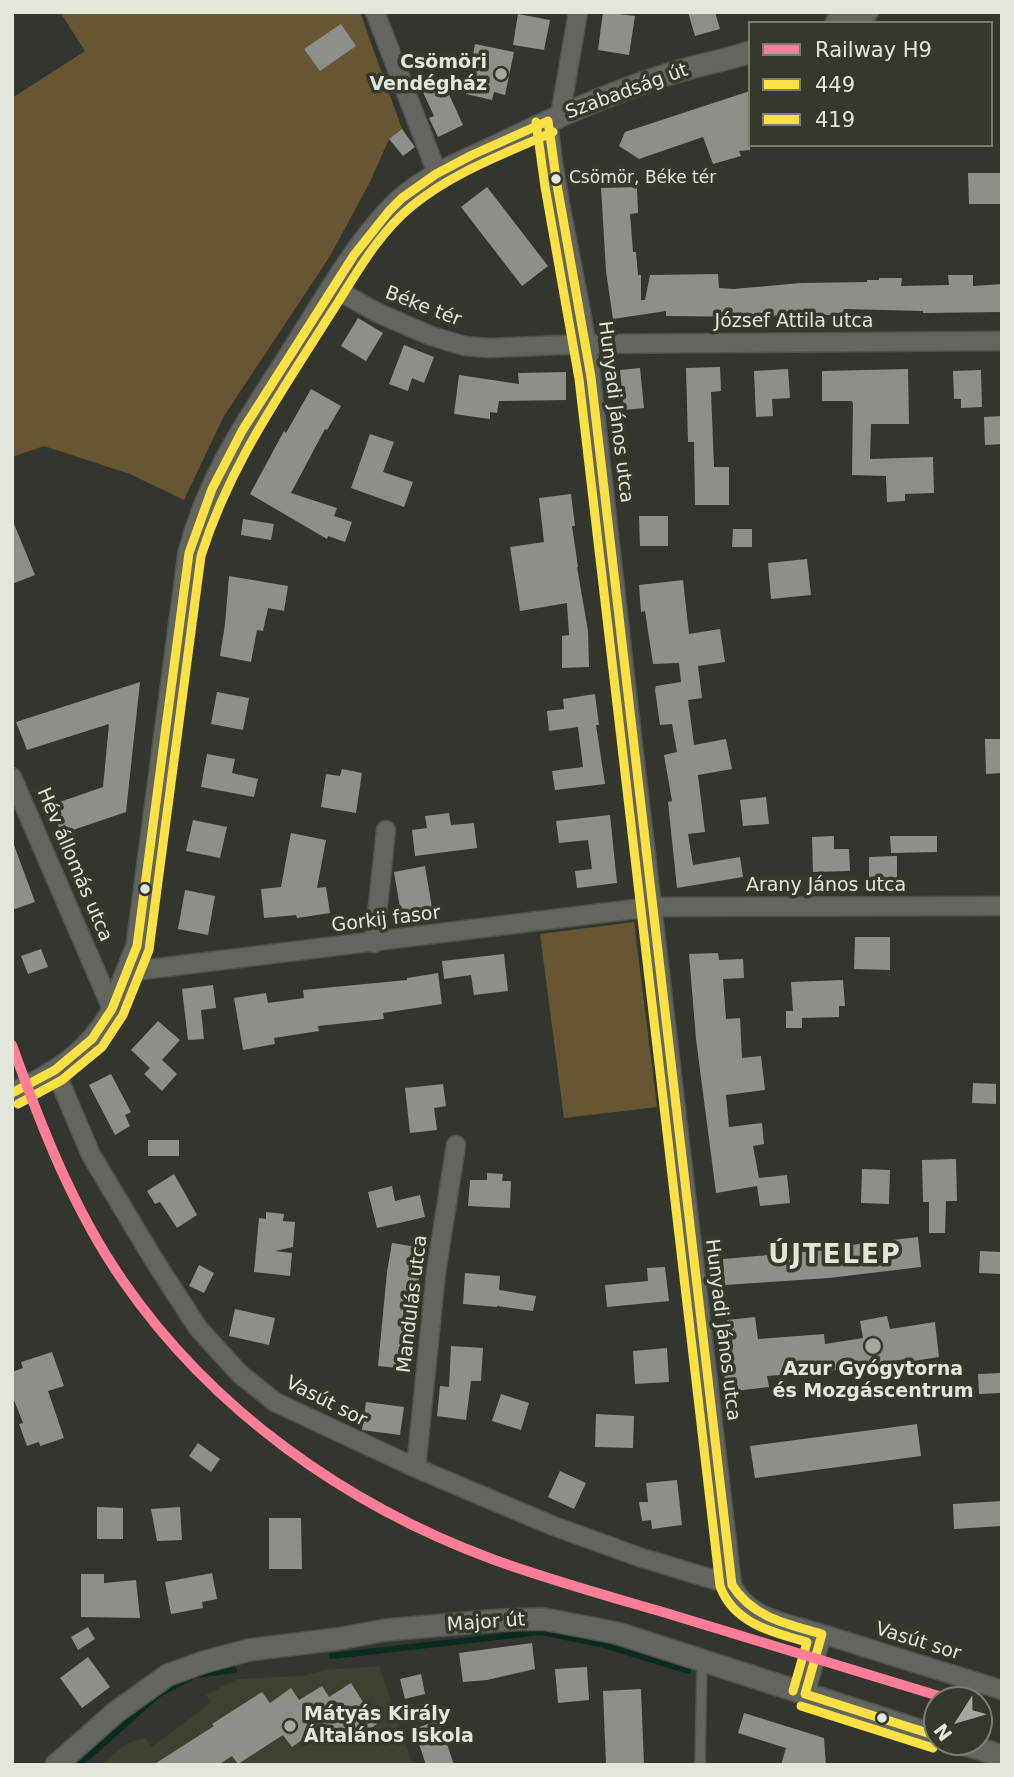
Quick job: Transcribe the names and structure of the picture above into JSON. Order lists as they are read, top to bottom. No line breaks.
{"streets":{"street":["Szabadság út","Béke tér","József Attila utca","Hunyadi János utca","Hév állomás utca","Arany János utca","Gorkij fasor","Mandulás utca","Vasút sor","Major út"]},"crossings":[["Szabadság út","Béke tér"],["Szabadság út","Hunyadi János utca"],["Szabadság út","Hév állomás utca"],["Szabadság út","Gorkij fasor"],["Szabadság út","Vasút sor"],["Béke tér","József Attila utca"],["Béke tér","Hunyadi János utca"],["József Attila utca","Hunyadi János utca"],["Hunyadi János utca","Arany János utca"],["Hunyadi János utca","Gorkij fasor"],["Hunyadi János utca","Vasút sor"],["Arany János utca","Gorkij fasor"],["Mandulás utca","Vasút sor"]],"districts":["ÚJTELEP"],"places":["Csömöri Vendégház","Csömör, Béke tér","Azur Gyógytorna és Mozgáscentrum","Mátyás Király Általános Iskola"],"lines":["transit line 449","transit line 419","rail line H9"],"legend":["Railway H9","449","419"],"north":"bottom left"}
